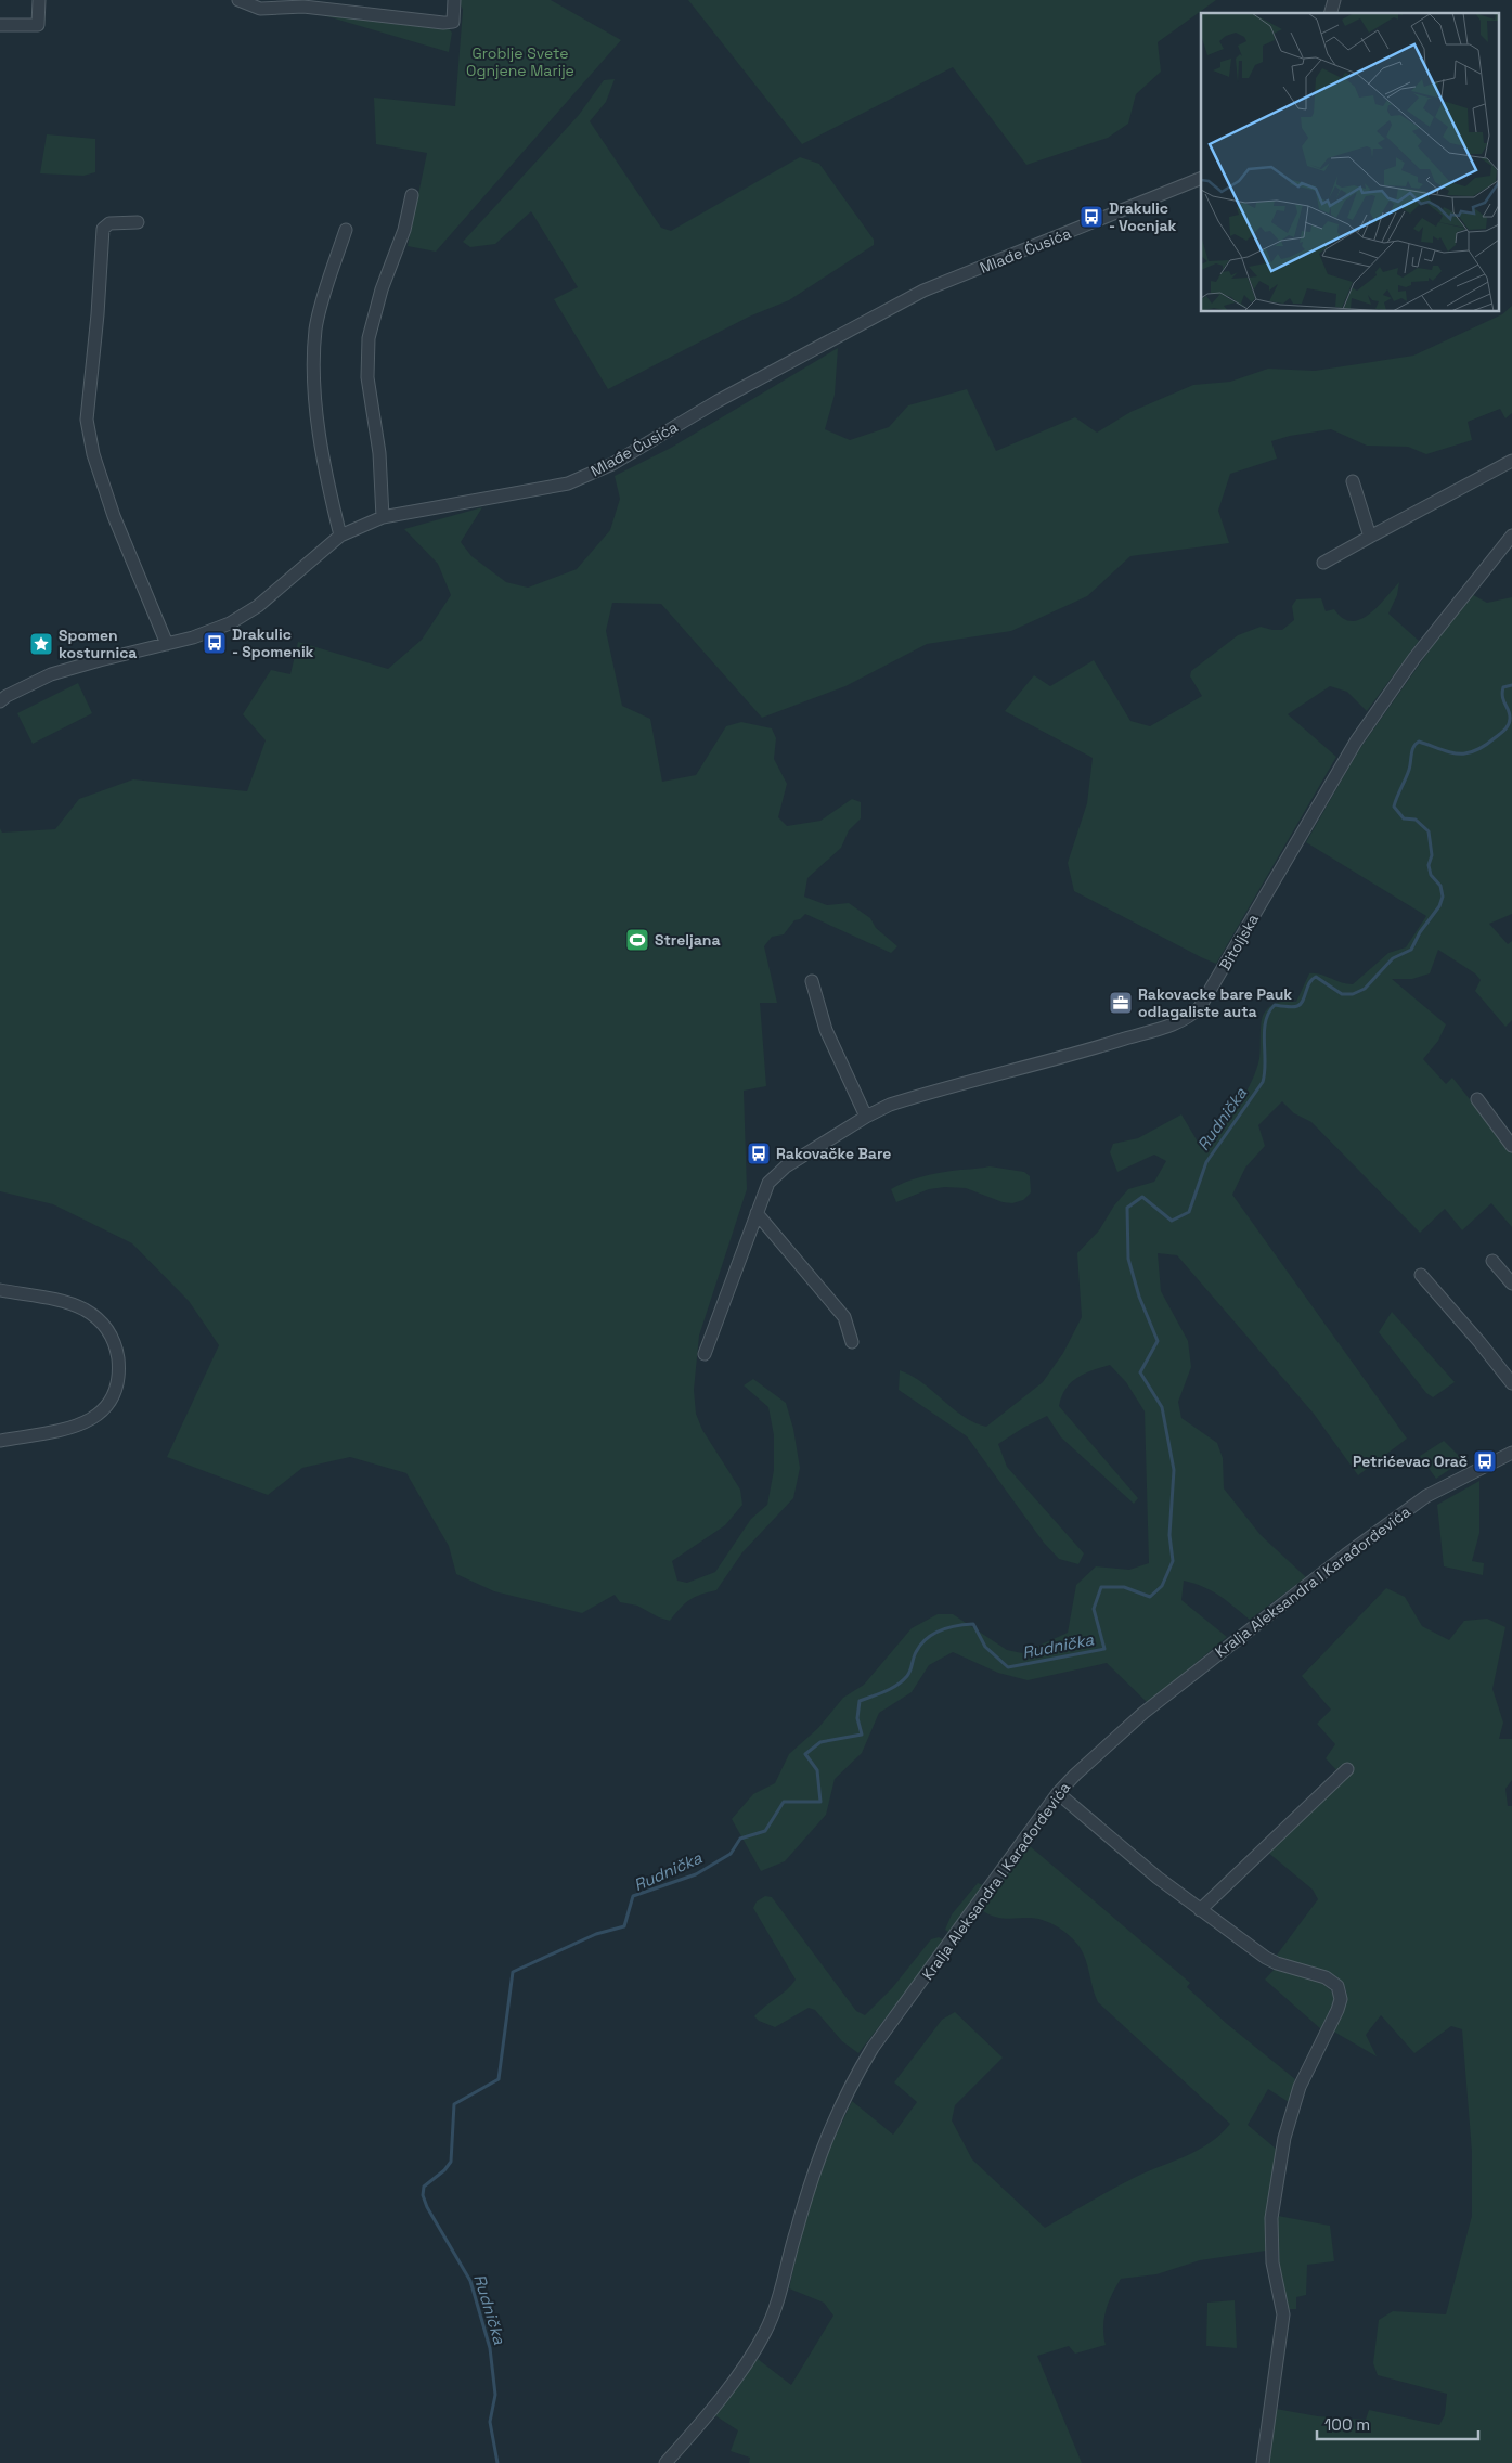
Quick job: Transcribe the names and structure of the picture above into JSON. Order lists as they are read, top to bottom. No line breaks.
{"streets":{"street":["Mlađe Ćusića","Bitoljska","Kralja Aleksandra I Karađorđevića"]},"water":["Rudnička"],"parks":["Groblje Svete Ognjene Marije"],"places":{"bus stop":["Drakulic - Vocnjak","Drakulic - Spomenik","Rakovačke Bare","Petrićevac Orač"],"place":["Spomen kosturnica"],"sports":["Streljana"],"office":["Rakovacke bare Pauk odlagaliste auta"]},"scale_bar":"100 m"}
